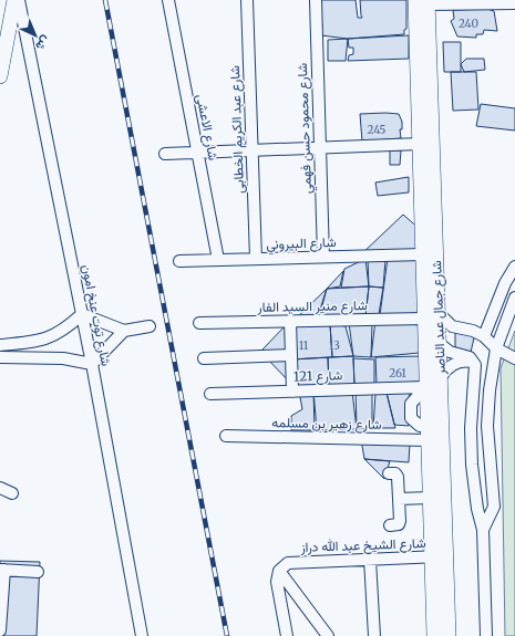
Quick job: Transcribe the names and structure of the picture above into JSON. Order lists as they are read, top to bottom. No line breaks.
{"streets":{"main road":["شارع جمال عبد الناصر"],"street":["شارع الاعشى","شارع محمود حسن فهمي","شارع عبد الكريم الخطابى","شارع البيروني","شارع منير السيد الفار","شارع توت عنخ امون","شارع 121","شارع زهير بن مسلمه","شارع الشيخ عبد الله دراز"]},"crossings":[["شارع الاعشى","شارع البيروني"],["شارع محمود حسن فهمي","شارع البيروني"],["شارع عبد الكريم الخطابى","شارع البيروني"],["شارع البيروني","شارع جمال عبد الناصر"],["شارع منير السيد الفار","شارع جمال عبد الناصر"],["شارع جمال عبد الناصر","شارع 121"],["شارع جمال عبد الناصر","شارع زهير بن مسلمه"],["شارع جمال عبد الناصر","شارع الشيخ عبد الله دراز"]],"house_numbers":["240","245","11","13","261"],"north":"bottom right"}
